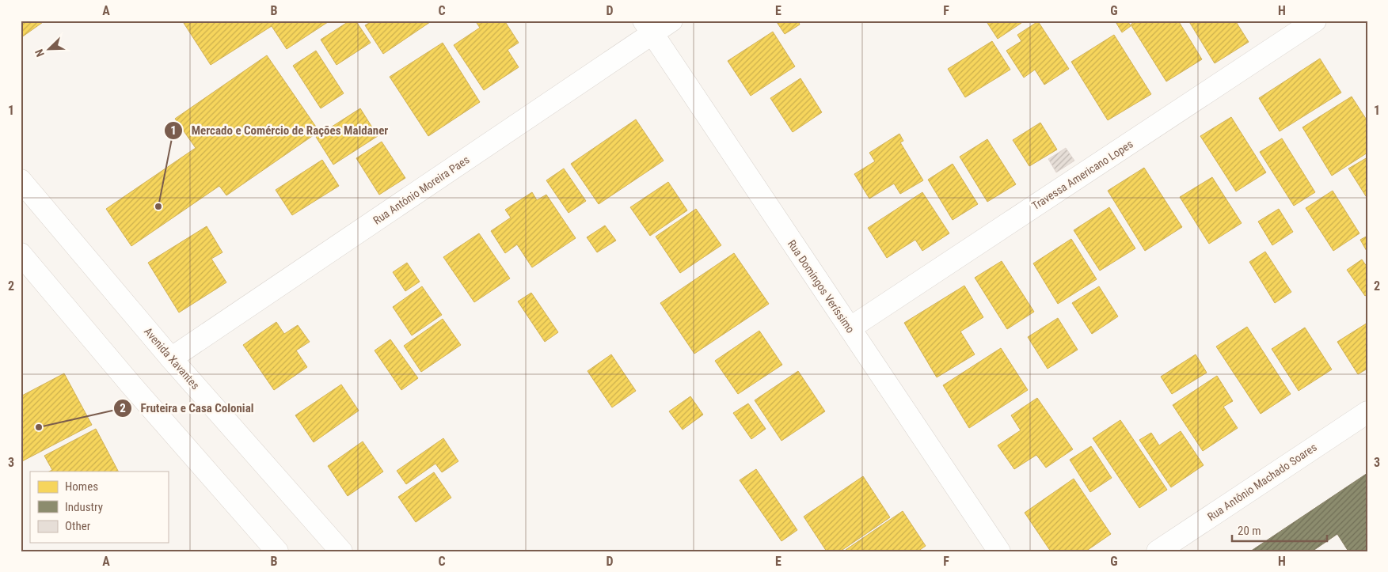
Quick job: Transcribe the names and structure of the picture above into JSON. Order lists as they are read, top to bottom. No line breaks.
{"streets":{"street":["Travessa Americano Lopes","Rua Antônio Moreira Paes","Rua Domingos Veríssimo","Avenida Xavantes","Rua Antônio Machado Soares"]},"crossings":[["Travessa Americano Lopes","Rua Domingos Veríssimo"],["Rua Antônio Moreira Paes","Rua Domingos Veríssimo"],["Rua Antônio Moreira Paes","Avenida Xavantes"]],"places":["Mercado e Comércio de Rações Maldaner","Fruteira e Casa Colonial"],"legend":["Homes","Industry","Other"],"scale_bar":"20 m","north":"bottom left","grid":{"columns":["A","B","C","D","E","F","G","H"],"rows":["1","2","3"]}}
